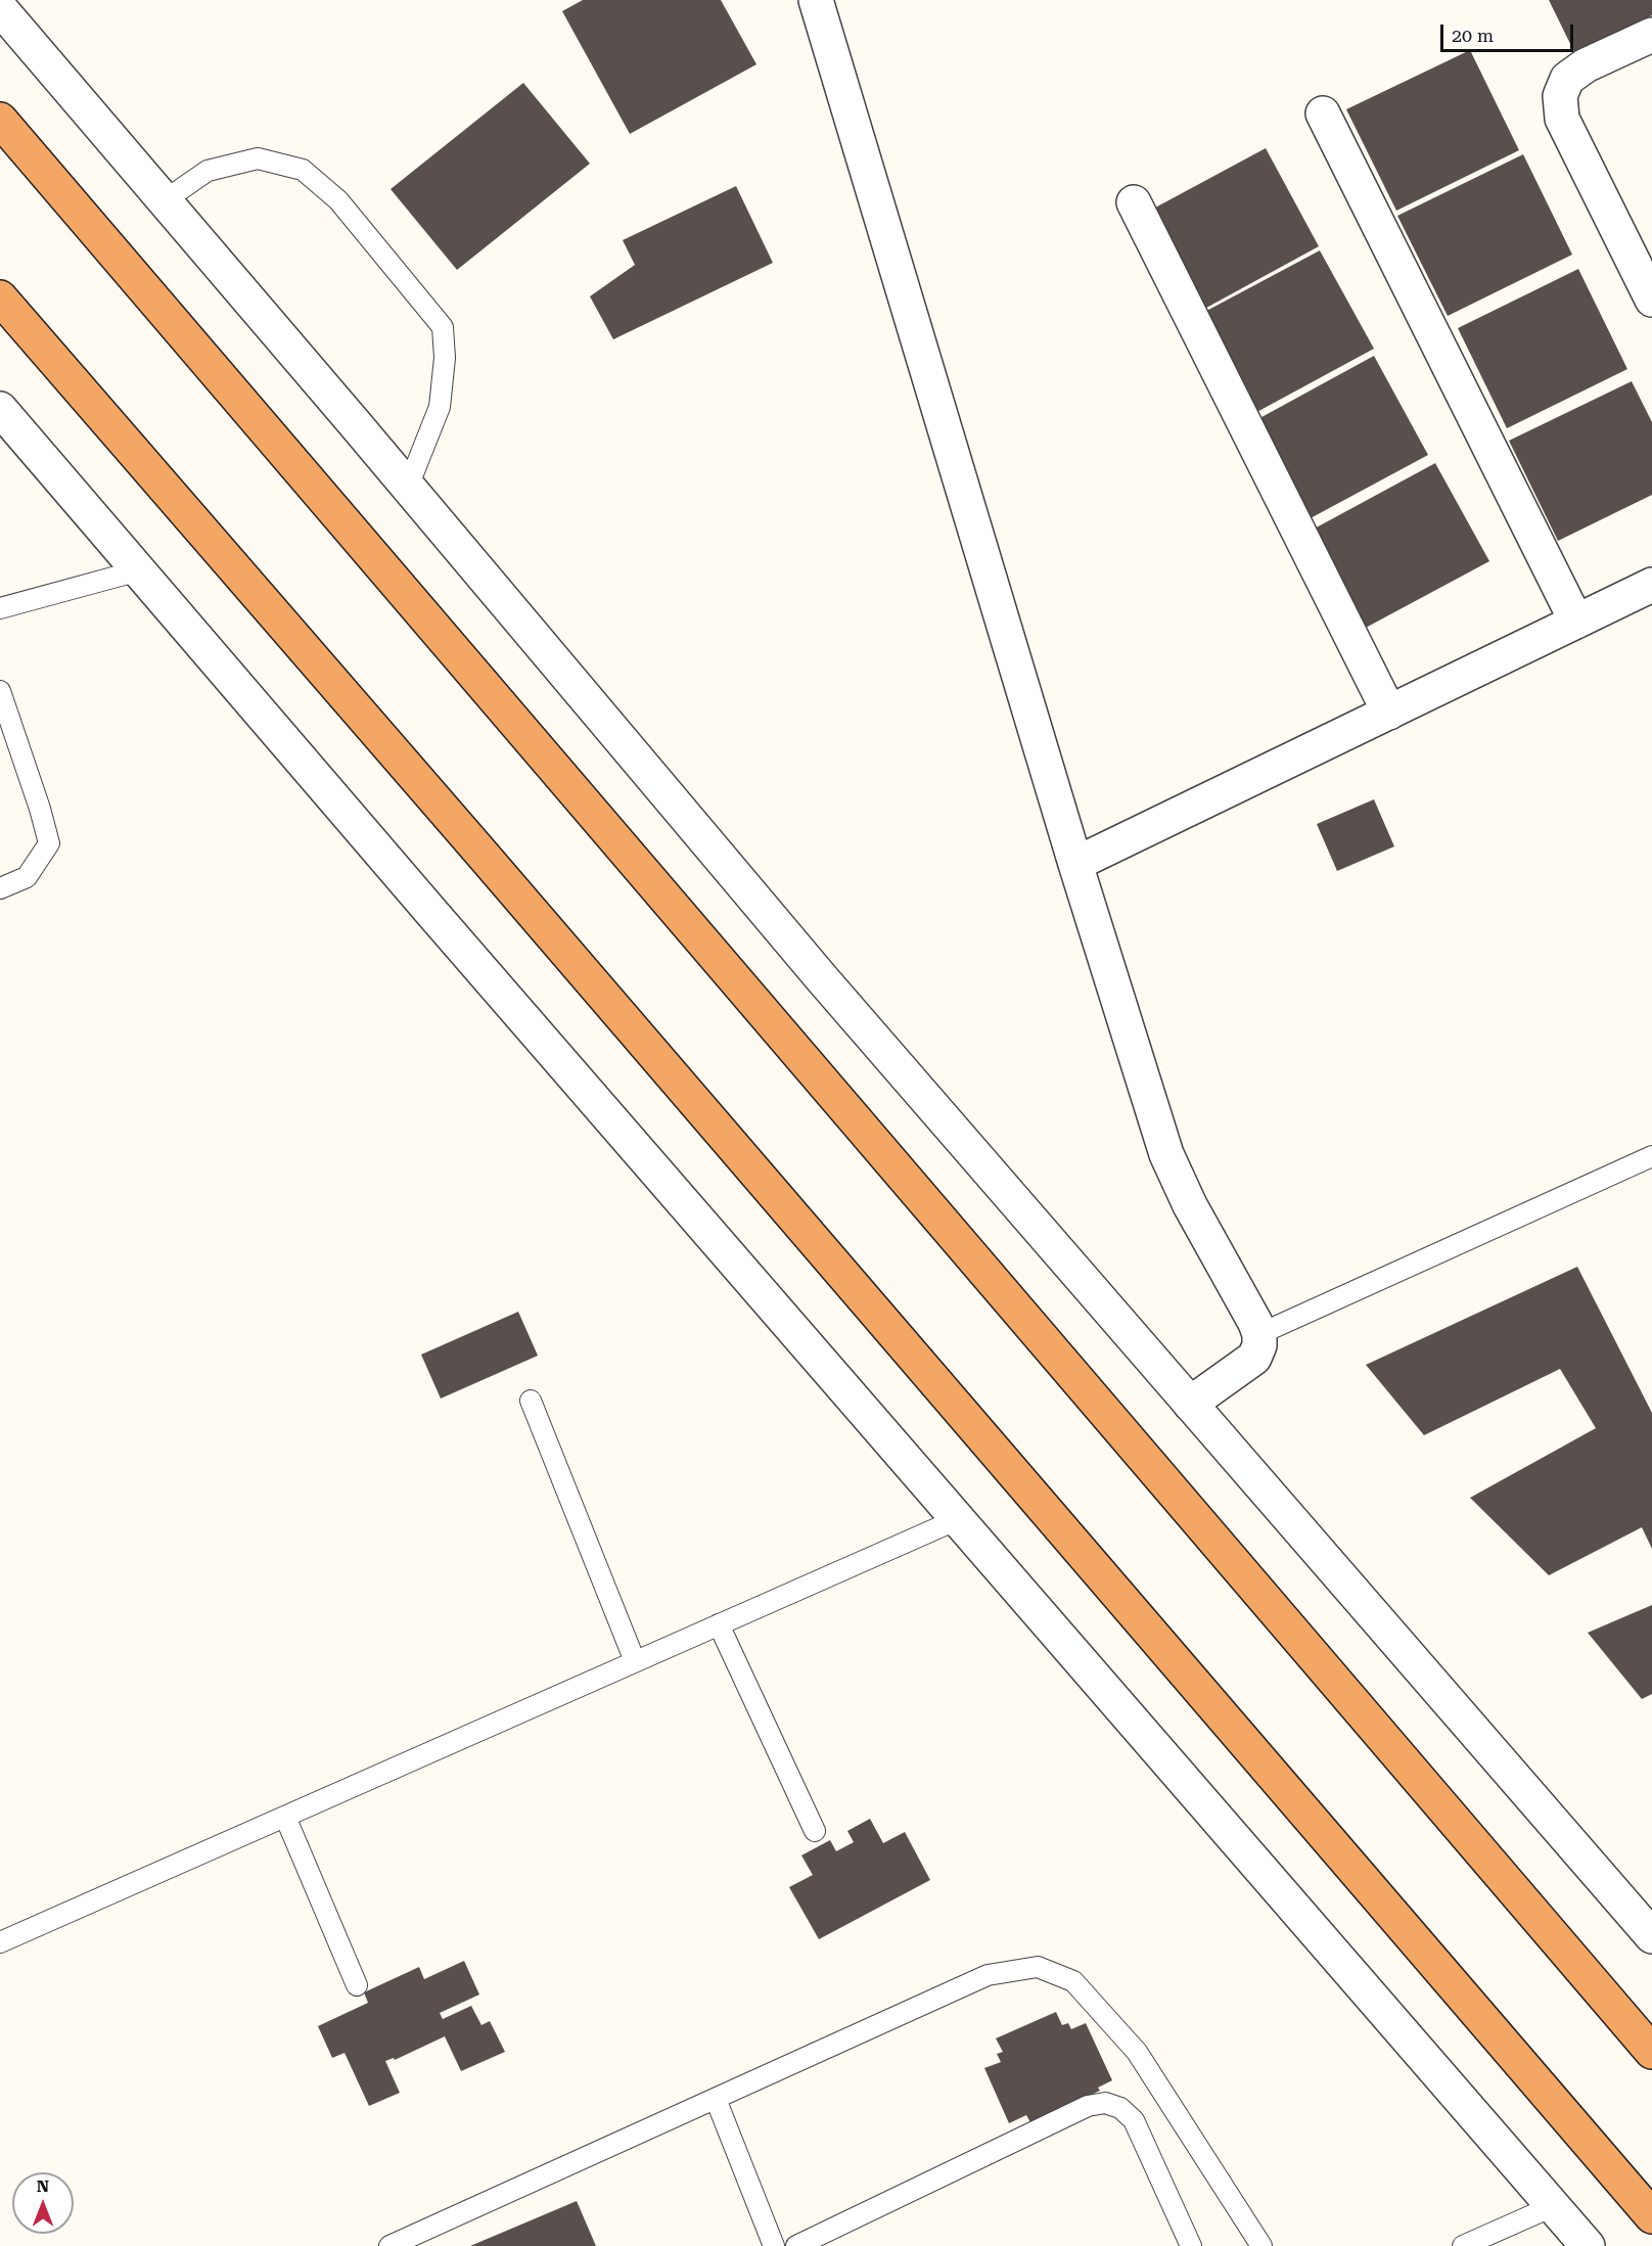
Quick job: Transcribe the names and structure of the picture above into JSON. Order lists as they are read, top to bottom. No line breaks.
{"scale_bar":"20 m","north":"top"}
